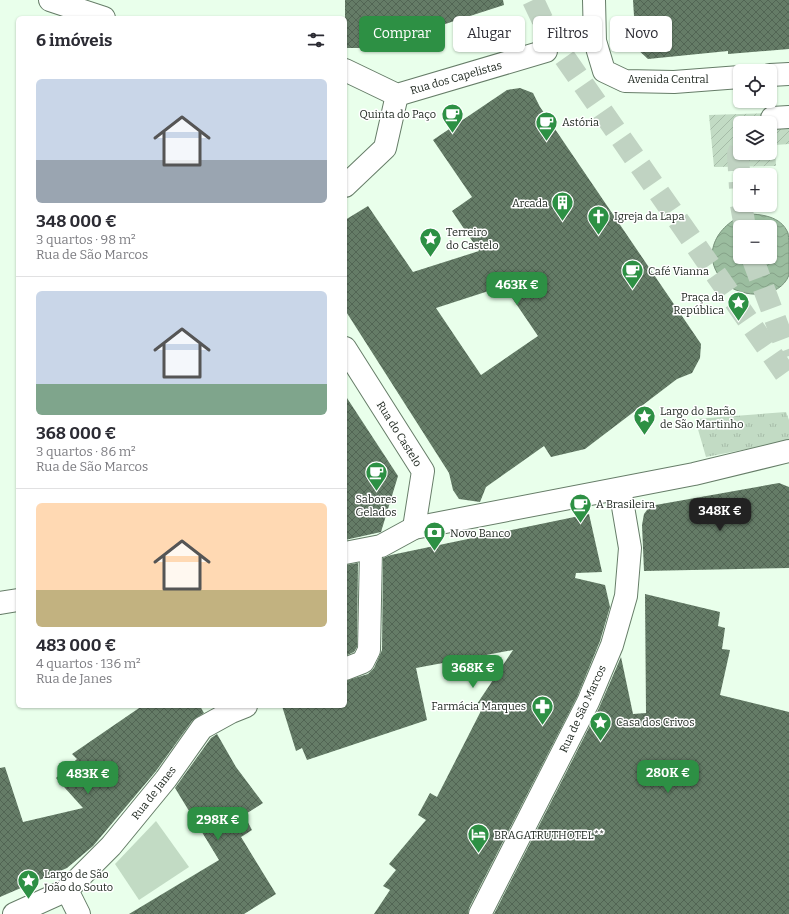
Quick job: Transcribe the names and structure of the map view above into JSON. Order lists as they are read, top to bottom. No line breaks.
{"streets":{"street":["Rua dos Capelistas","Avenida Central","Rua do Castelo","Rua de São Marcos","Rua de Janes"]},"places":{"cafe":["Quinta do Paço","Astória","Café Vianna","Sabores Gelados","A Brasileira"],"building":["Arcada"],"church":["Igreja da Lapa"],"place":["Terreiro do Castelo","Praça da República","Largo do Barão de São Martinho","Casa dos Crivos","Largo de São João do Souto"],"bank":["Novo Banco"],"pharmacy":["Farmácia Marques"],"hotel":["BRAGATRUTHOTEL**"]},"page":{"chip":["Comprar","Alugar","Filtros","Novo"],"heading":"6 imóveis","map_buttons":["+","−"],"list":[{"name":"348 000 €","note":"3 quartos · 98 m² · Rua de São Marcos"},{"name":"368 000 €","note":"3 quartos · 86 m² · Rua de São Marcos"},{"name":"483 000 €","note":"4 quartos · 136 m² · Rua de Janes"}],"price":["463K €","348K €","368K €","280K €","483K €","298K €"]}}
